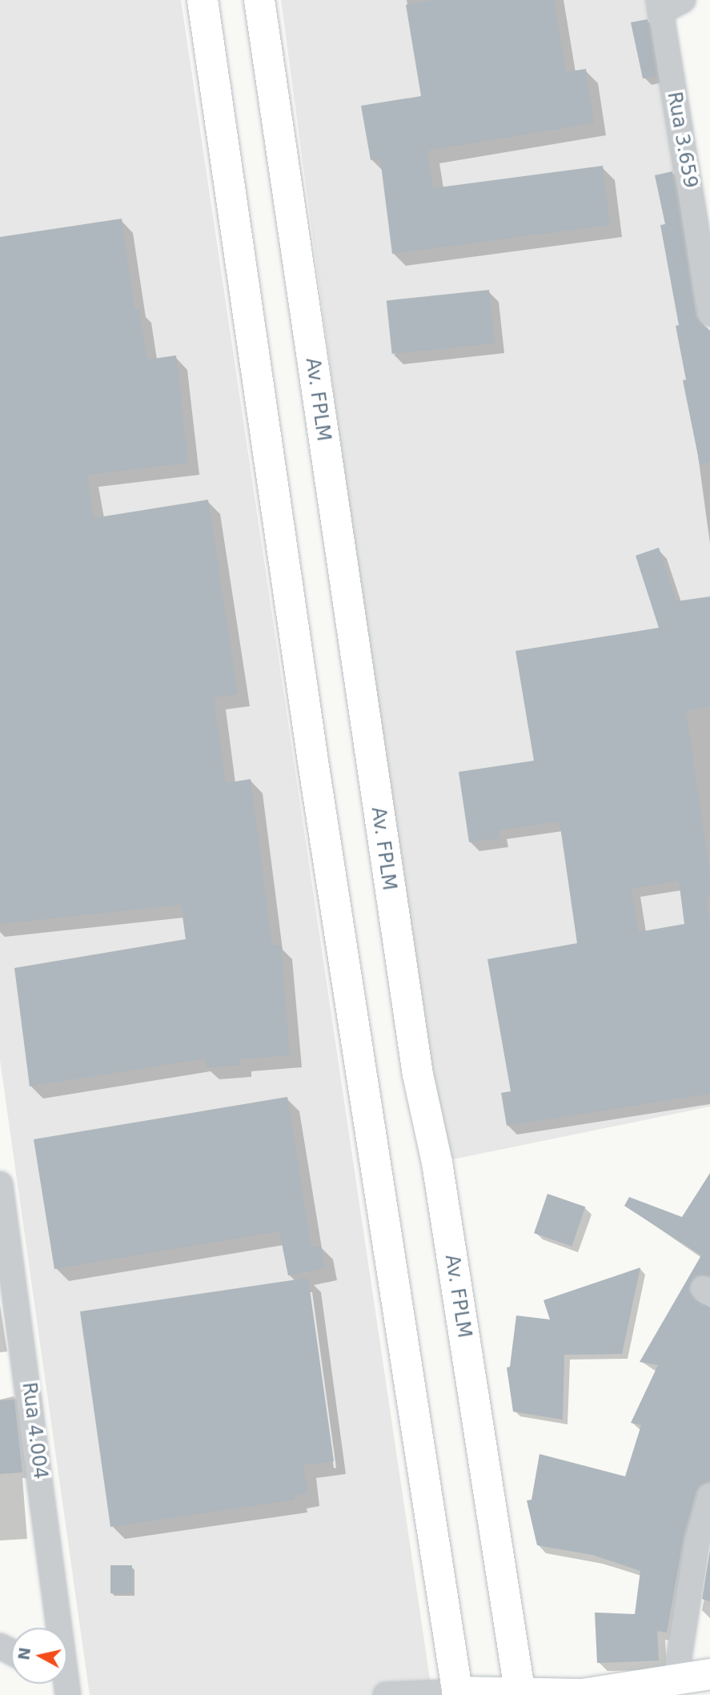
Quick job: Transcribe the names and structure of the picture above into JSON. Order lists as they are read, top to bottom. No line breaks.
{"streets":{"main road":["Av. FPLM"],"street":["Rua 3.659","Rua 4.004"]},"north":"left"}
